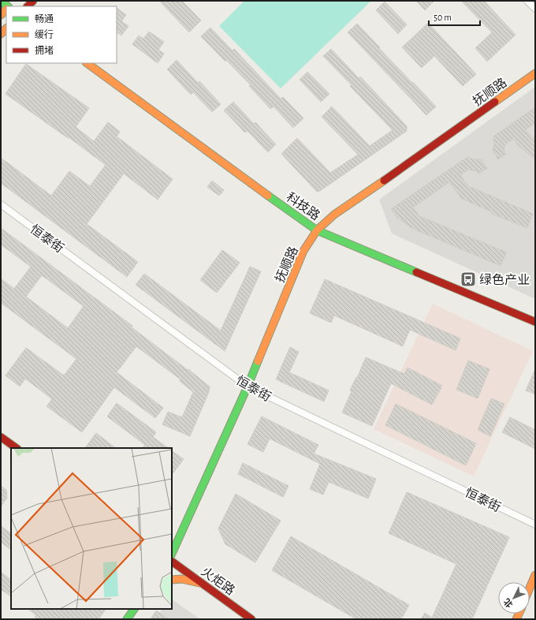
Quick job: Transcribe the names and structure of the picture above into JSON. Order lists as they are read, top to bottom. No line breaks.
{"streets":{"main road":["抚顺路","科技路","火炬路"],"street":["恒泰街"]},"crossings":[["抚顺路","科技路"],["抚顺路","恒泰街"]],"places":{"bus stop":["绿色产业"]},"legend":["畅通","缓行","拥堵"],"scale_bar":"50 m","north":"bottom left"}
